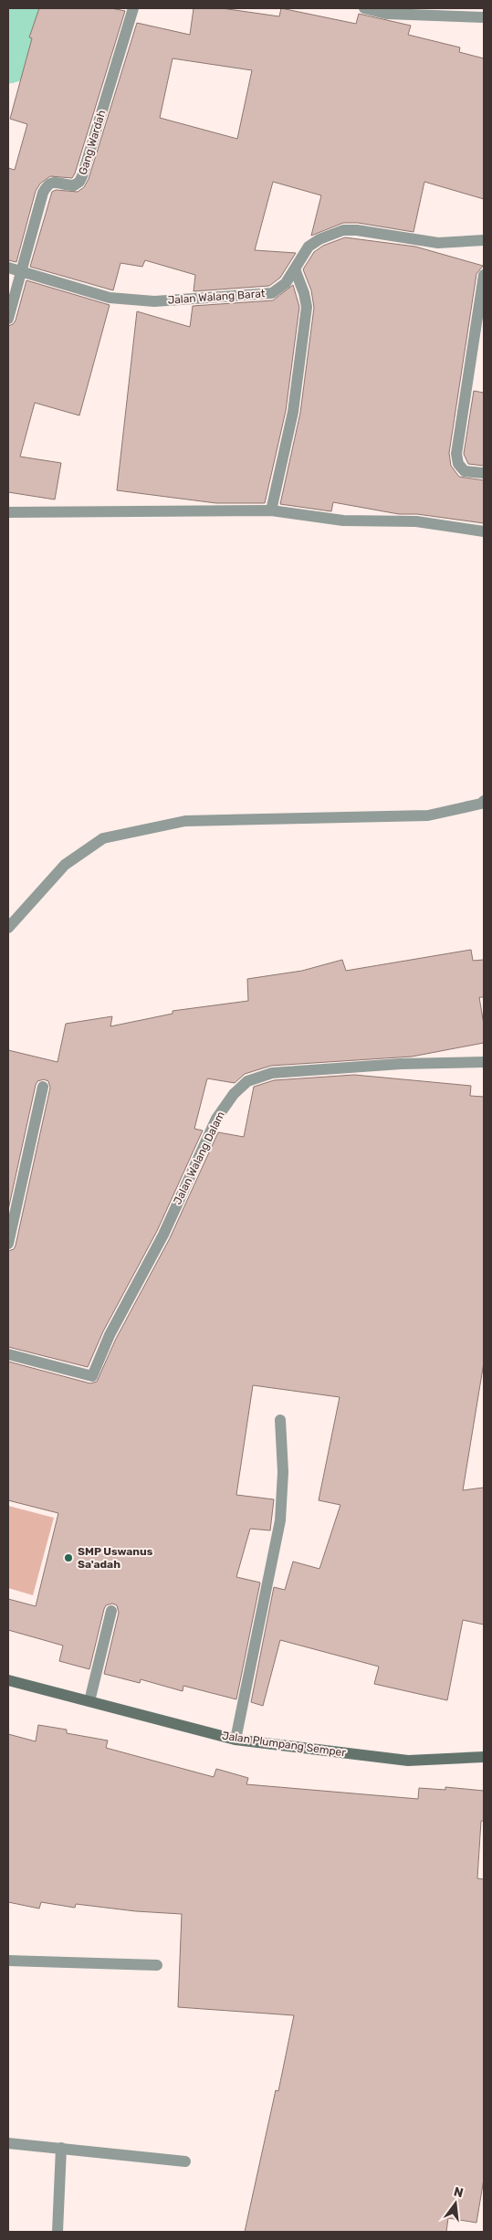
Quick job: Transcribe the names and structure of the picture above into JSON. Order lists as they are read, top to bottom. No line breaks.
{"streets":{"main road":["Jalan Plumpang Semper"],"street":["Gang Wardah","Jalan Walang Barat","Jalan Walang Dalam"]},"crossings":[["Gang Wardah","Jalan Walang Barat"]],"places":["SMP Uswanus Sa'adah"],"north":"top"}
